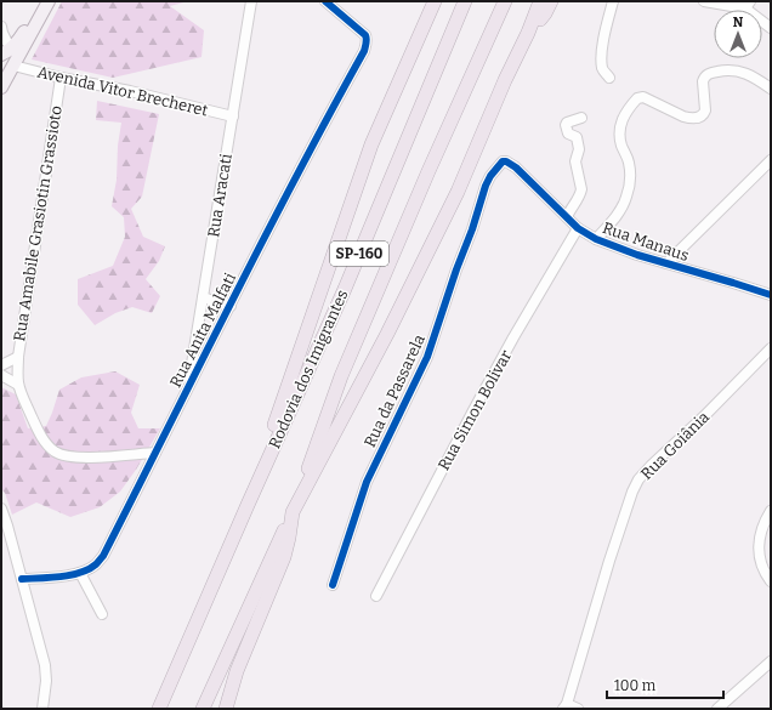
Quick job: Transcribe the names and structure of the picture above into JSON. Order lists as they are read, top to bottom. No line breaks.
{"streets":{"highway":["SP-160","Rodovia dos Imigrantes"],"street":["Avenida Vitor Brecheret","Rua Aracati","Rua Amabile Grasiotin Grassioto","Rua Manaus","Rua Anita Malfati","Rua da Passarela","Rua Simon Bolivar","Rua Goiânia"]},"crossings":[["Avenida Vitor Brecheret","Rua Aracati"],["Avenida Vitor Brecheret","Rua Amabile Grasiotin Grassioto"],["Rua Aracati","Rua Anita Malfati"],["Rua Manaus","Rua da Passarela"],["Rua Manaus","Rua Simon Bolivar"]],"scale_bar":"100 m","north":"top"}
